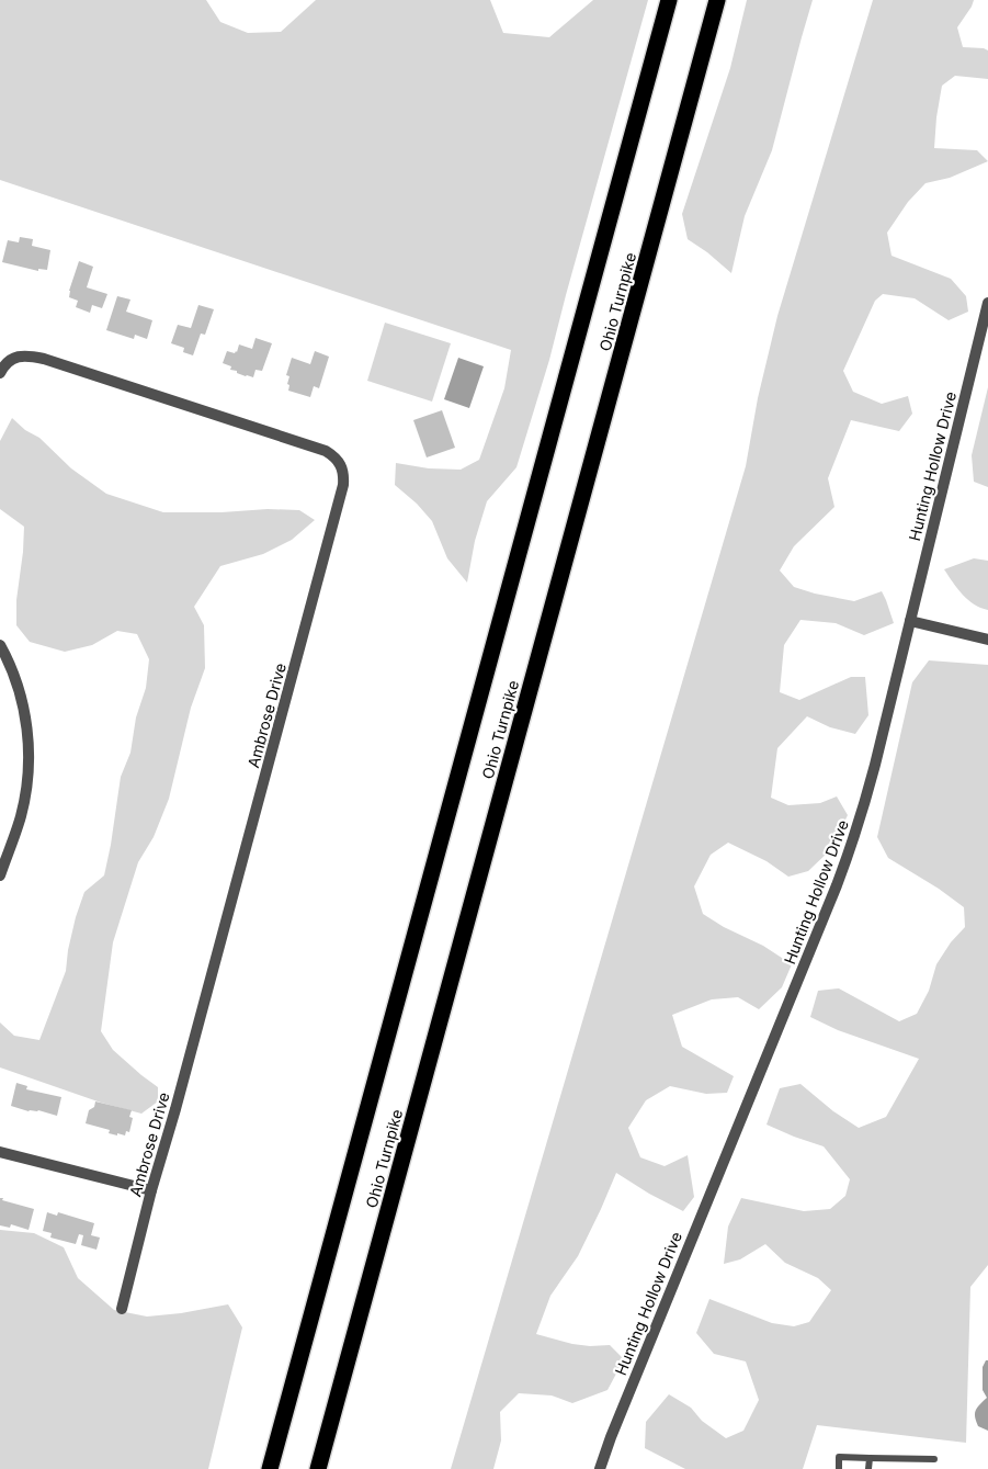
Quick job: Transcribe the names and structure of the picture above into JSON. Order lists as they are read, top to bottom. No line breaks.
{"streets":{"highway":["Ohio Turnpike"],"street":["Hunting Hollow Drive","Ambrose Drive"]}}
